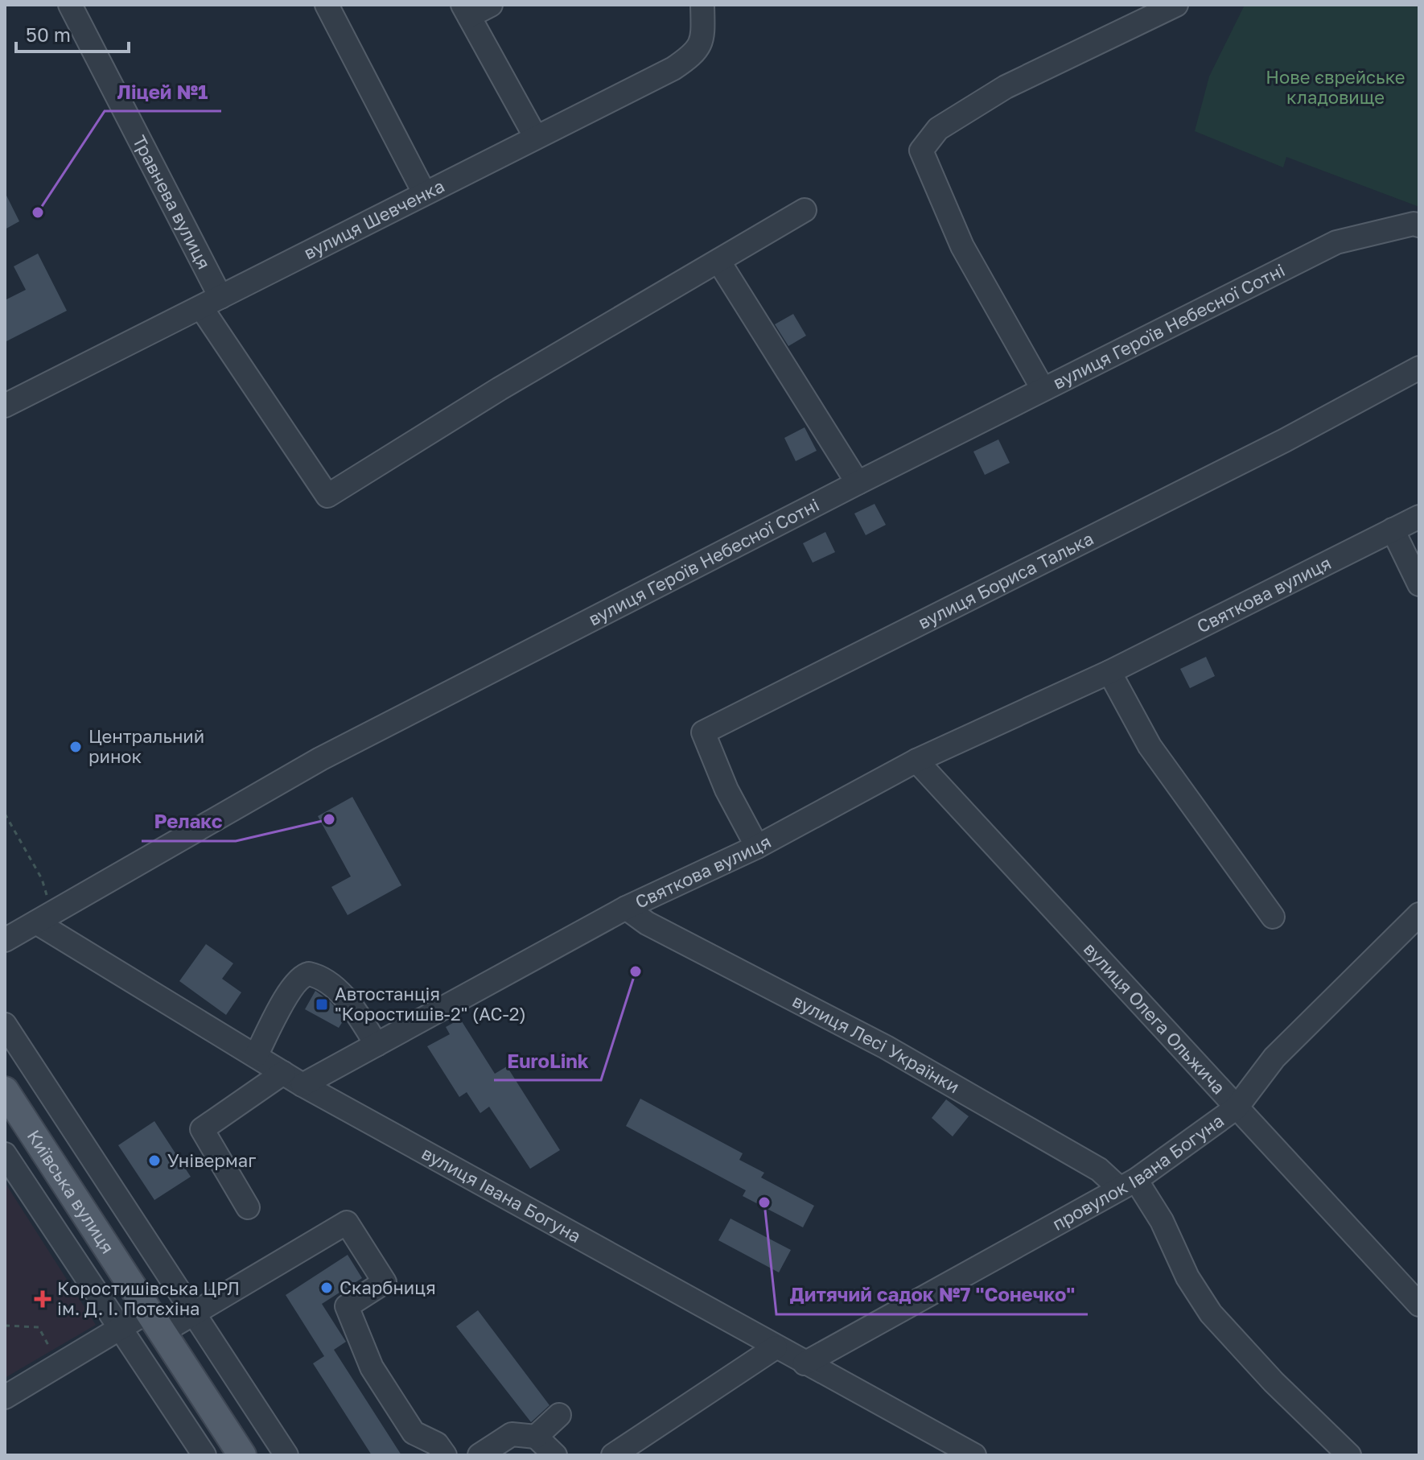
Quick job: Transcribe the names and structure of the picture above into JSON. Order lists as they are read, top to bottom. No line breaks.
{"streets":{"main road":["Київська вулиця"],"street":["Травнева вулиця","вулиця Шевченка","вулиця Героїв Небесної Сотні","вулиця Бориса Талька","Святкова вулиця","вулиця Олега Ольжича","вулиця Лесі Українки","провулок Івана Богуна","вулиця Івана Богуна"]},"crossings":[["Травнева вулиця","вулиця Шевченка"],["вулиця Героїв Небесної Сотні","вулиця Івана Богуна"],["вулиця Бориса Талька","Святкова вулиця"],["Святкова вулиця","вулиця Олега Ольжича"],["Святкова вулиця","вулиця Лесі Українки"],["Святкова вулиця","вулиця Івана Богуна"],["вулиця Олега Ольжича","провулок Івана Богуна"],["вулиця Лесі Українки","провулок Івана Богуна"],["провулок Івана Богуна","вулиця Івана Богуна"]],"parks":["Нове єврейське кладовище"],"places":{"other":["Ліцей №1","Центральний ринок","Релакс","EuroLink","Універмаг","Дитячий садок №7 \"Сонечко\"","Скарбниця"],"transit":["Автостанція \"Коростишів-2\" (АС-2)"],"health":["Коростишівська ЦРЛ ім. Д. І. Потєхіна"]},"scale_bar":"50 m"}
